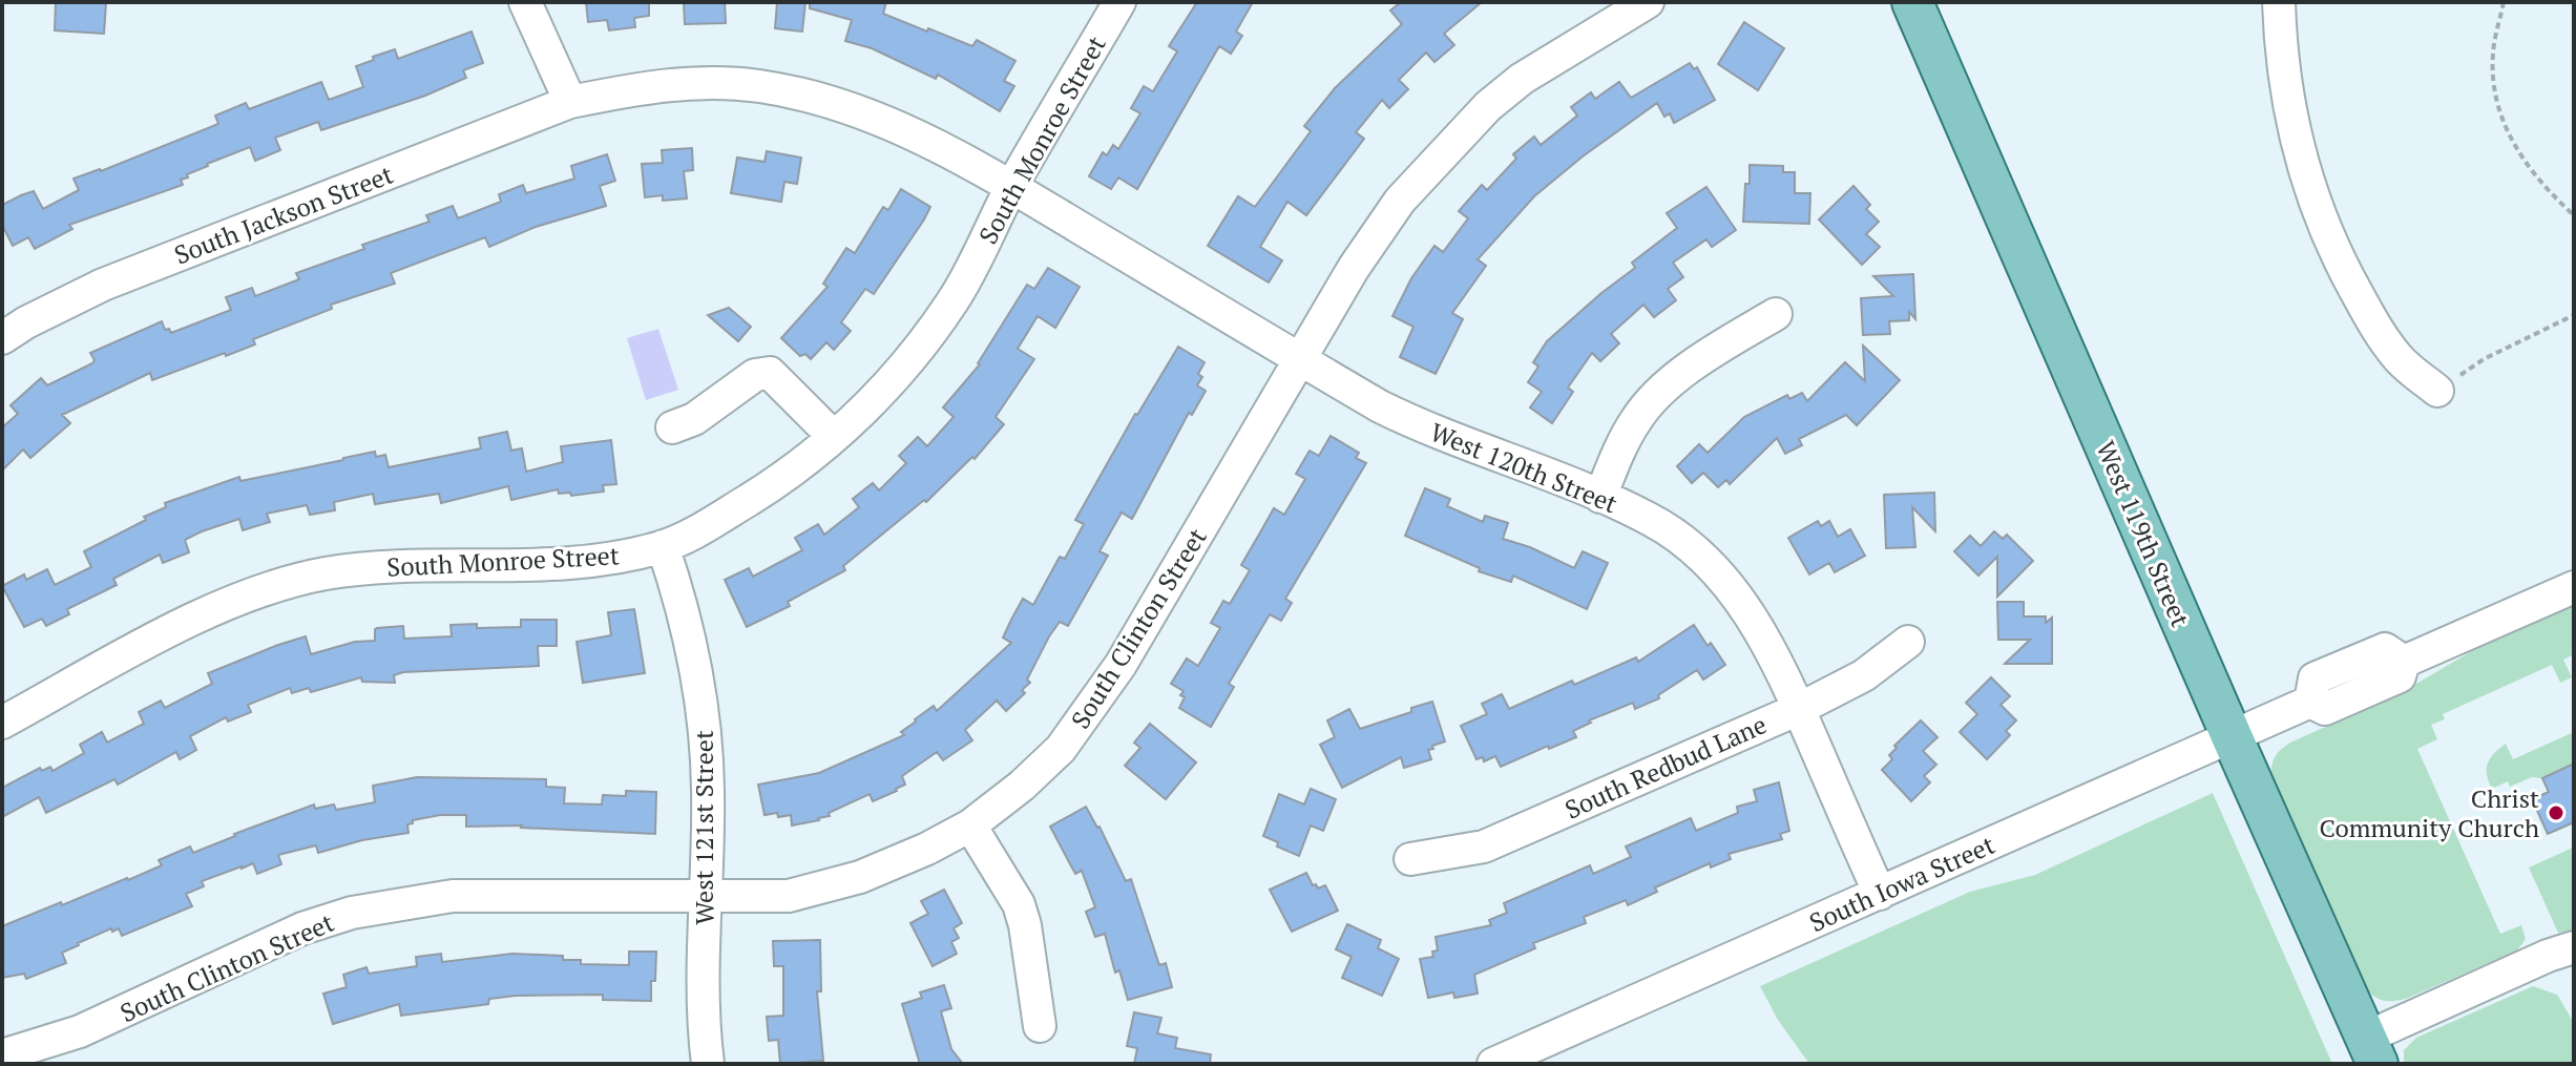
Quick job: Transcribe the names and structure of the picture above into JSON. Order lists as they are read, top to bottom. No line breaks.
{"streets":{"main road":["West 119th Street"],"street":["South Monroe Street","South Jackson Street","West 120th Street","South Clinton Street","South Redbud Lane","West 121st Street","South Iowa Street"]},"crossings":[["South Monroe Street","South Jackson Street"],["South Monroe Street","West 120th Street"],["South Monroe Street","West 121st Street"],["South Jackson Street","West 120th Street"],["West 120th Street","South Clinton Street"],["West 120th Street","South Redbud Lane"],["West 120th Street","South Iowa Street"],["West 119th Street","South Iowa Street"],["South Clinton Street","West 121st Street"]],"places":["Christ Community Church"]}
